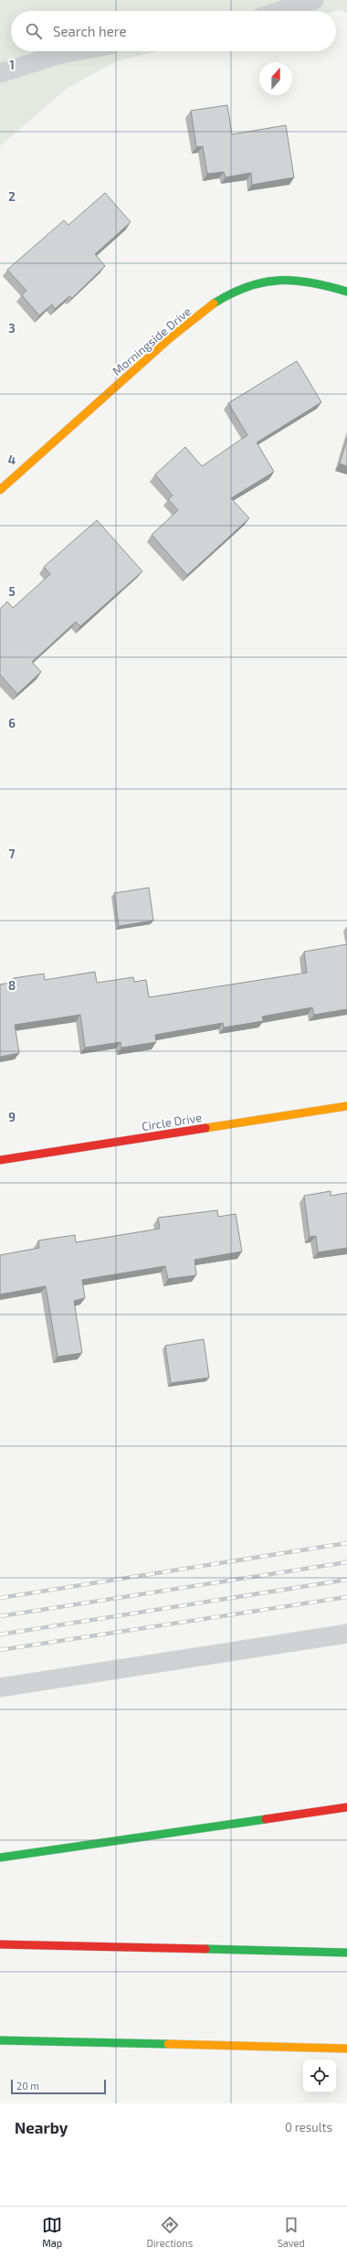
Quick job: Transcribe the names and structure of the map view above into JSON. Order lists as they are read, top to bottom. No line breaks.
{"streets":{"main road":["Morningside Drive","Circle Drive"]},"scale_bar":"20 m","north":"top","page":{"search":"Search here","scale":"20 m","heading":["Nearby","0 results"],"nav":["Map","Directions","Saved"]},"grid":{"rows":["1","2","3","4","5","6","7","8","9"]}}
